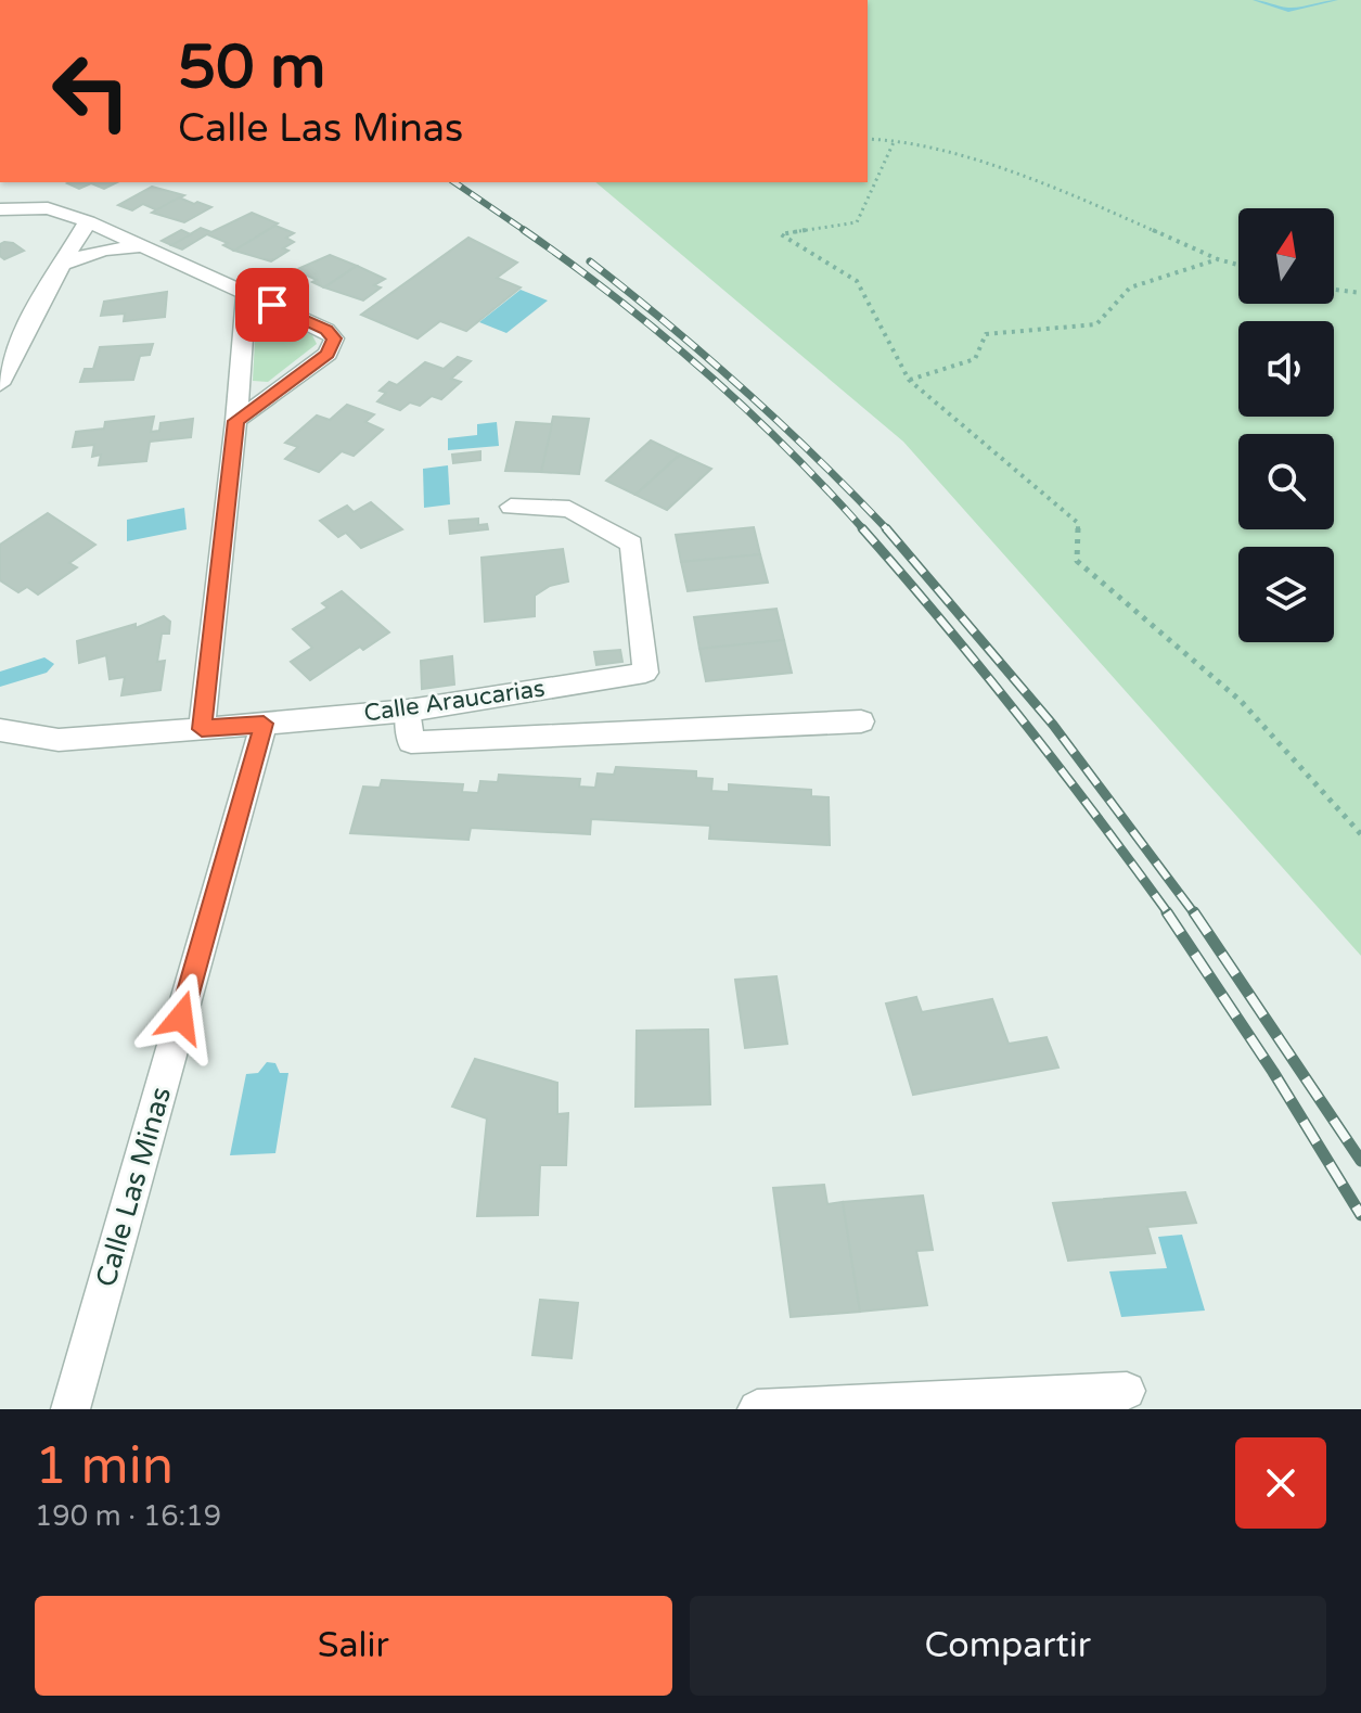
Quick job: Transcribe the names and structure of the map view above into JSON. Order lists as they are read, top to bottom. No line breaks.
{"streets":{"street":["Calle Araucarias","Calle Las Minas"]},"crossings":[["Calle Araucarias","Calle Las Minas"]],"north":"top","page":{"turn":["50 m","Calle Las Minas"],"heading":["1 min","190 m · 16:19"],"buttons":["Salir","Compartir"]}}
